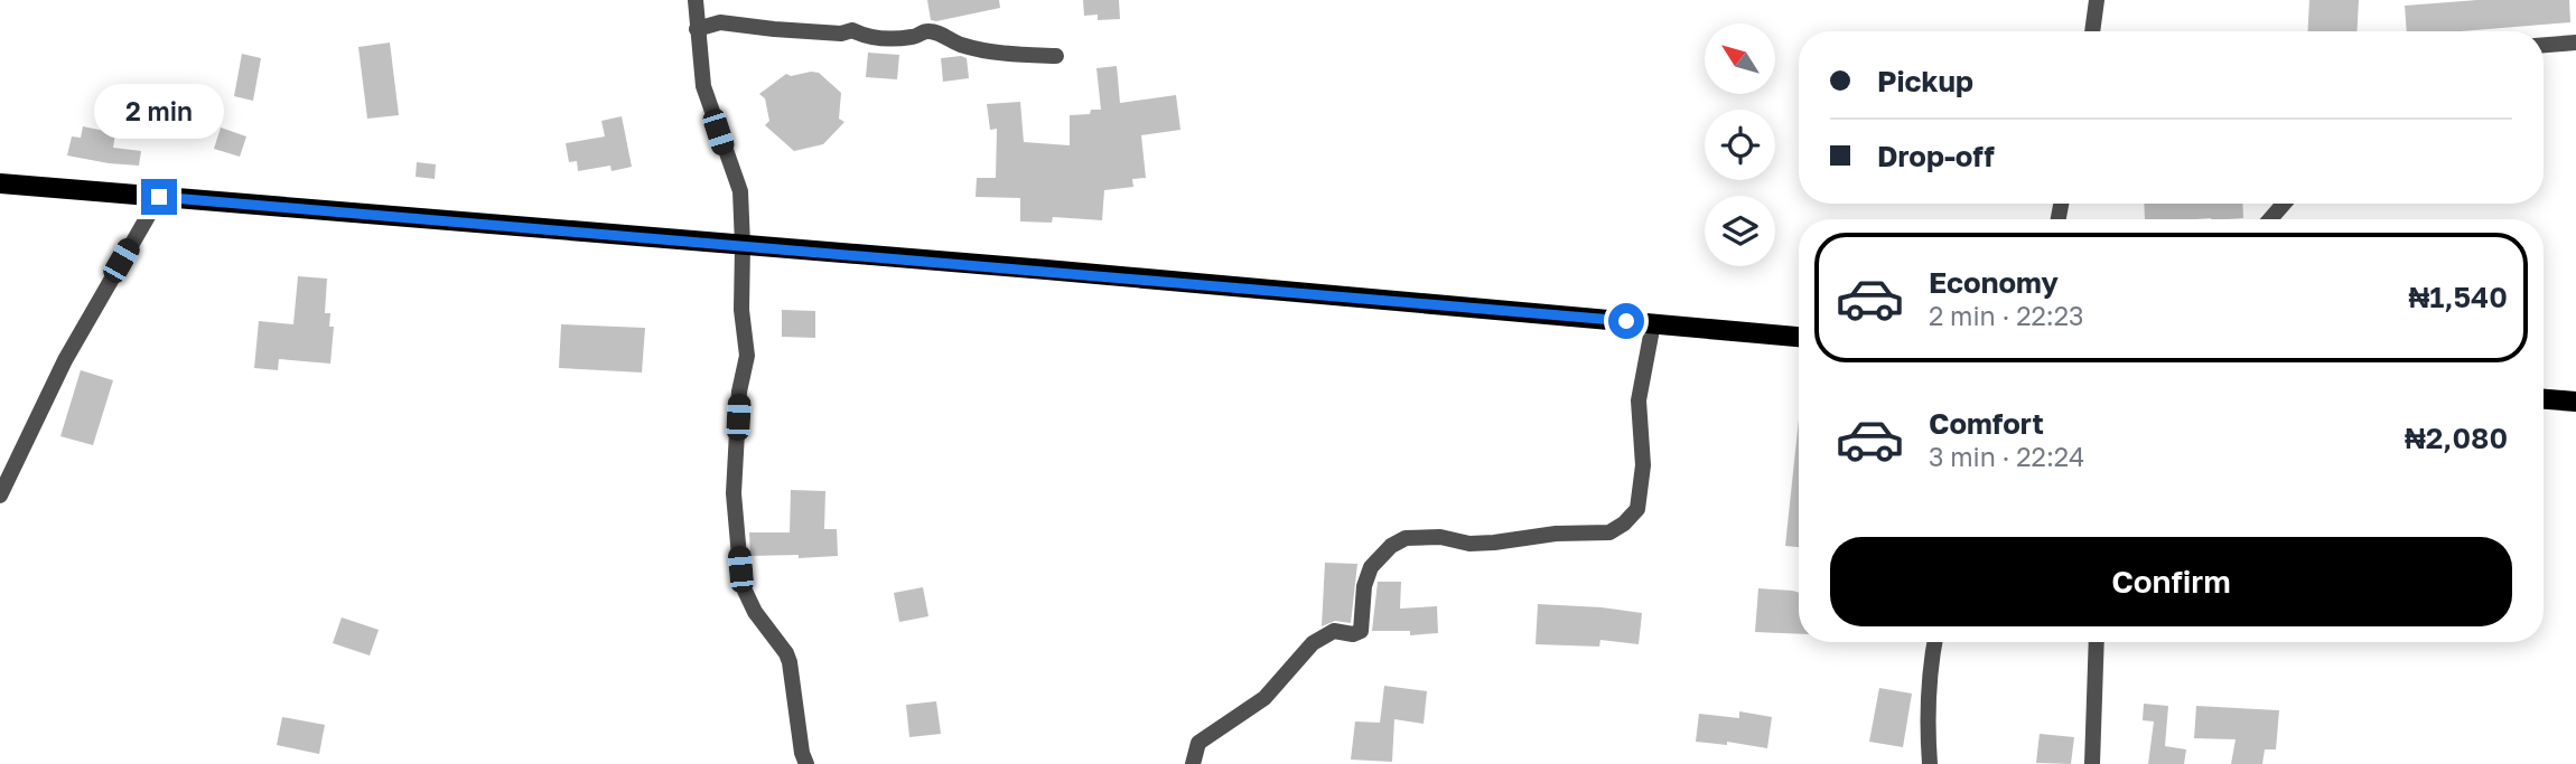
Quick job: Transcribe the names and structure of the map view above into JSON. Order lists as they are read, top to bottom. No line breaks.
{"north":"top left","page":{"banner":["Pickup","Drop-off"],"bubble":"2 min","list":[{"name":"Economy","note":"2 min · 22:23","value":"₦1,540"},{"name":"Comfort","note":"3 min · 22:24","value":"₦2,080"}],"buttons":"Confirm"}}
